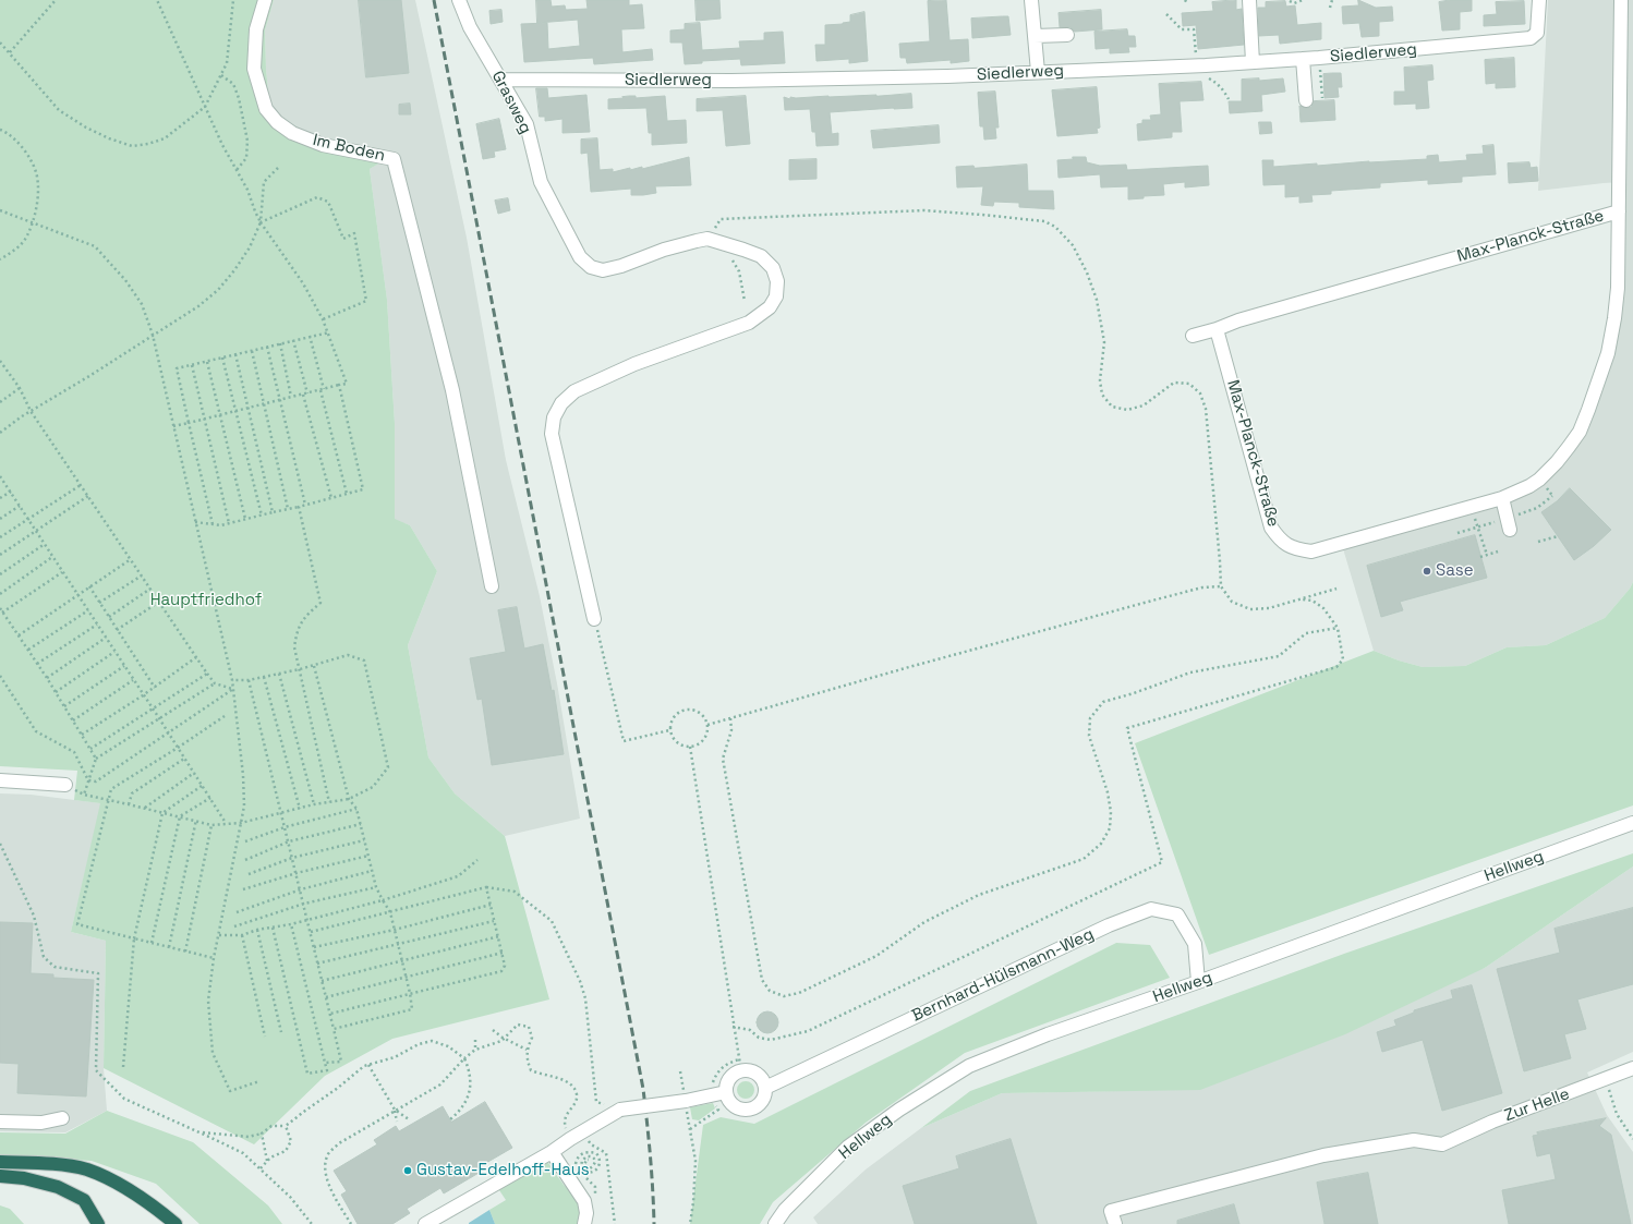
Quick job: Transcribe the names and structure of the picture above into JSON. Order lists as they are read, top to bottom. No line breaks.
{"streets":{"street":["Siedlerweg","Grasweg","Im Boden","Max-Planck-Straße","Hellweg","Bernhard-Hülsmann-Weg","Zur Helle"]},"crossings":[["Siedlerweg","Grasweg"],["Hellweg","Bernhard-Hülsmann-Weg"]],"parks":["Hauptfriedhof"],"places":["Sase","Gustav-Edelhoff-Haus"]}
